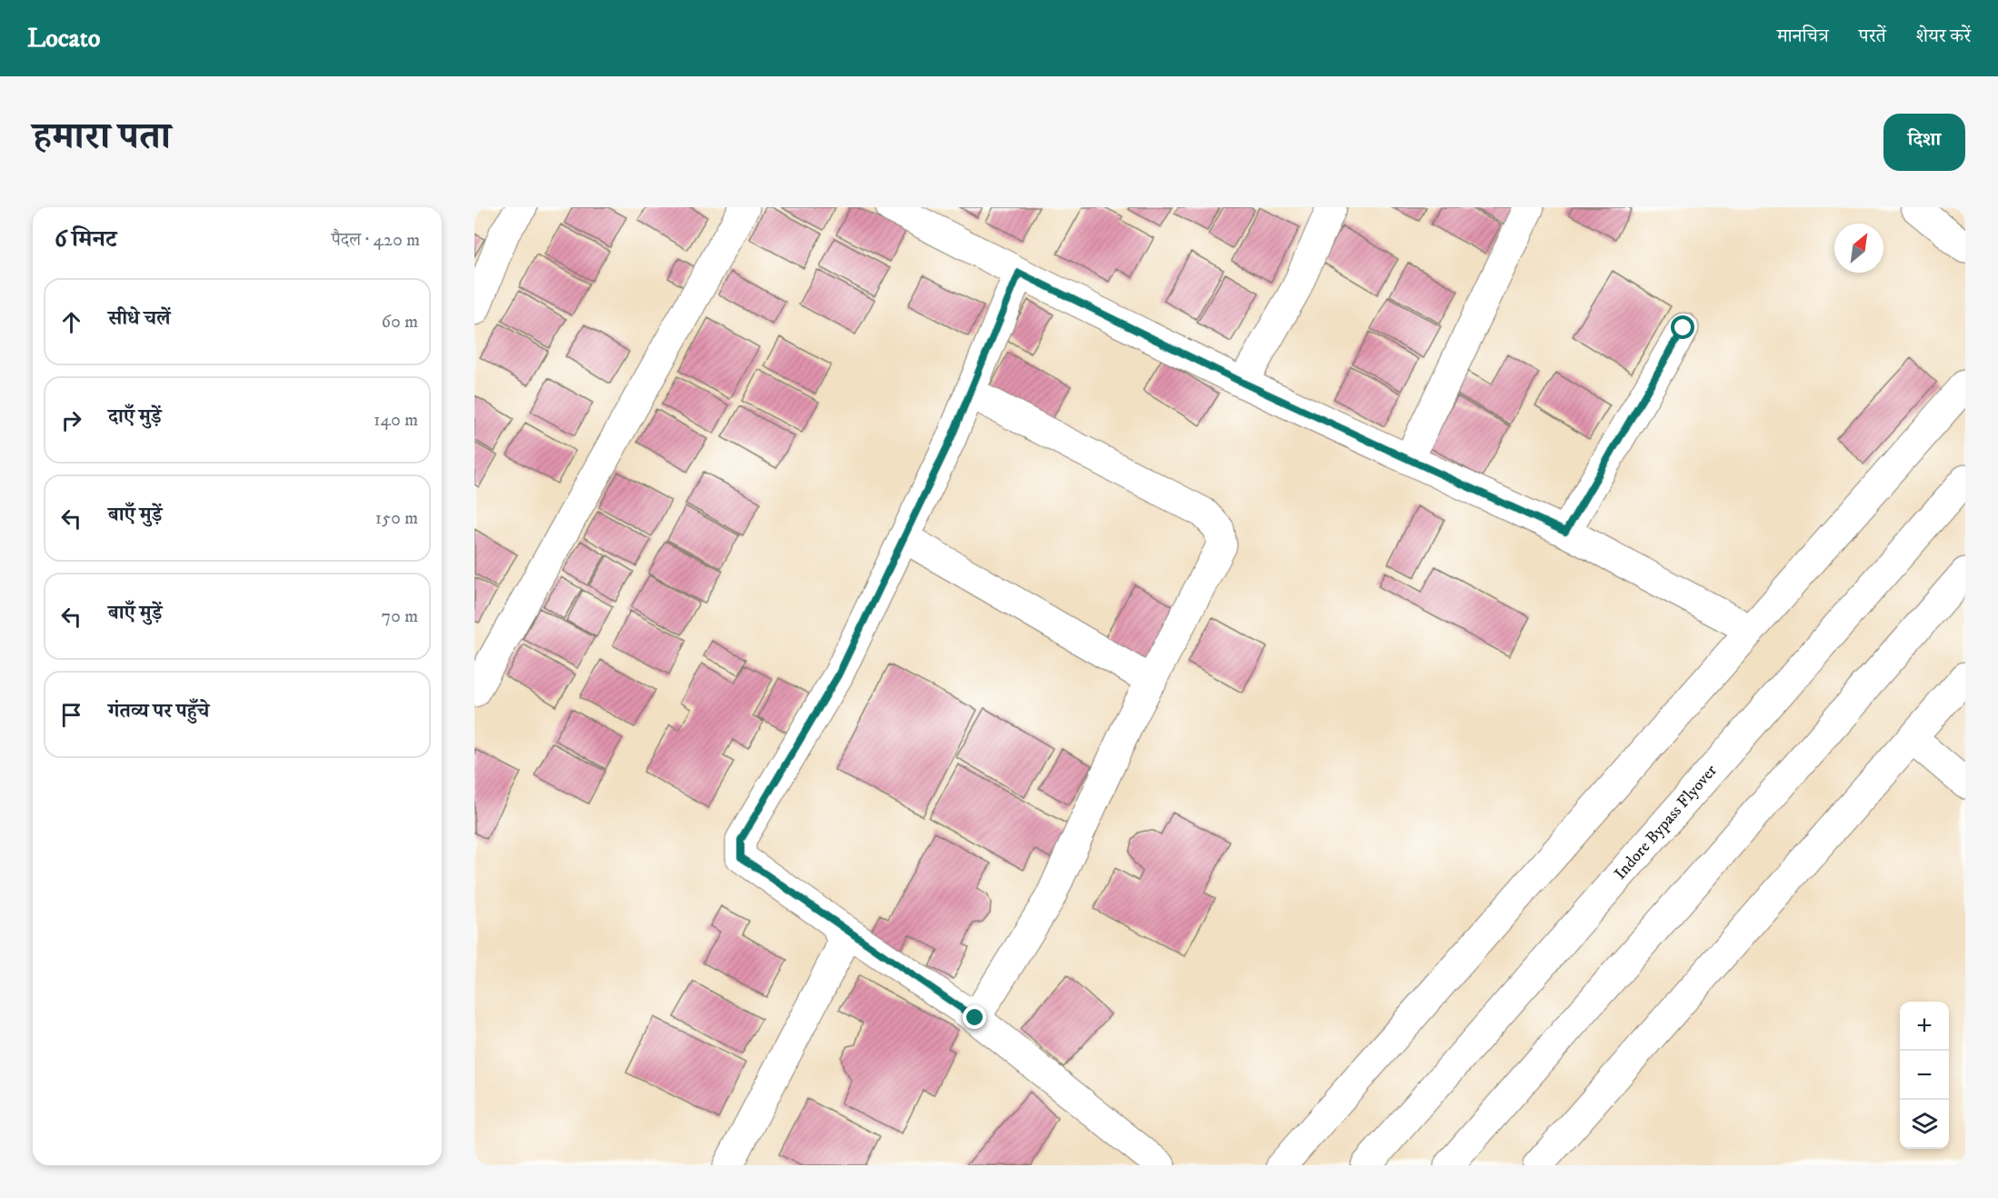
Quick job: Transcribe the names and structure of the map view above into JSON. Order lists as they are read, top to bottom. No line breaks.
{"streets":{"main road":["Indore Bypass Flyover"]},"north":"top right","page":{"header":"Locato","nav":["मानचित्र","परतें","शेयर करें"],"title":"हमारा पता","buttons":"दिशा","heading":["6 मिनट","पैदल · 420 m"],"list":[["सीधे चलें","60 m"],["दाएँ मुड़ें","140 m"],["बाएँ मुड़ें","150 m"],["बाएँ मुड़ें","70 m"],"गंतव्य पर पहुँचे"],"map_buttons":["+","−"]}}
